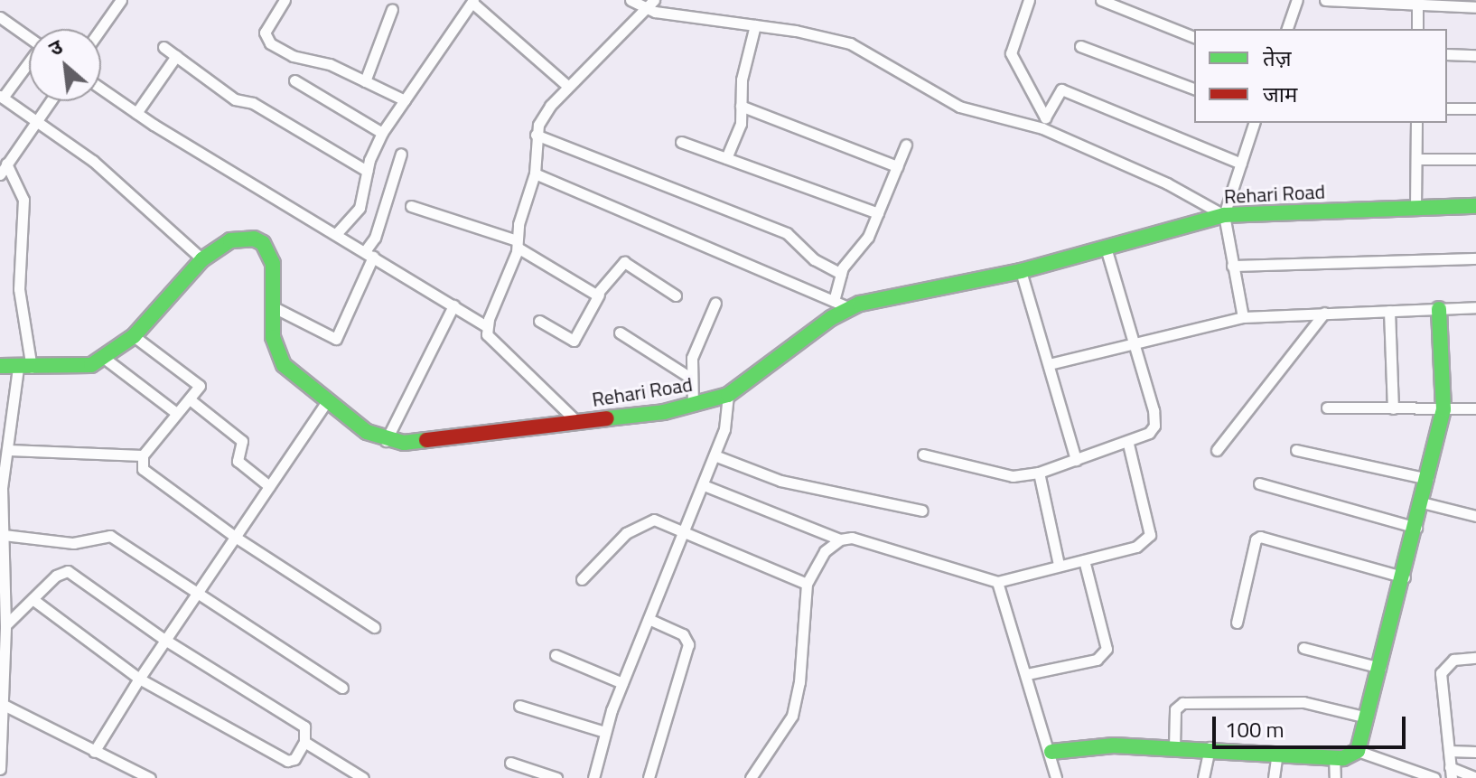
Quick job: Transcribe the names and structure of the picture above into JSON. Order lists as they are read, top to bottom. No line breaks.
{"streets":{"main road":["Rehari Road"]},"legend":["तेज़","जाम"],"scale_bar":"100 m","north":"top left"}
